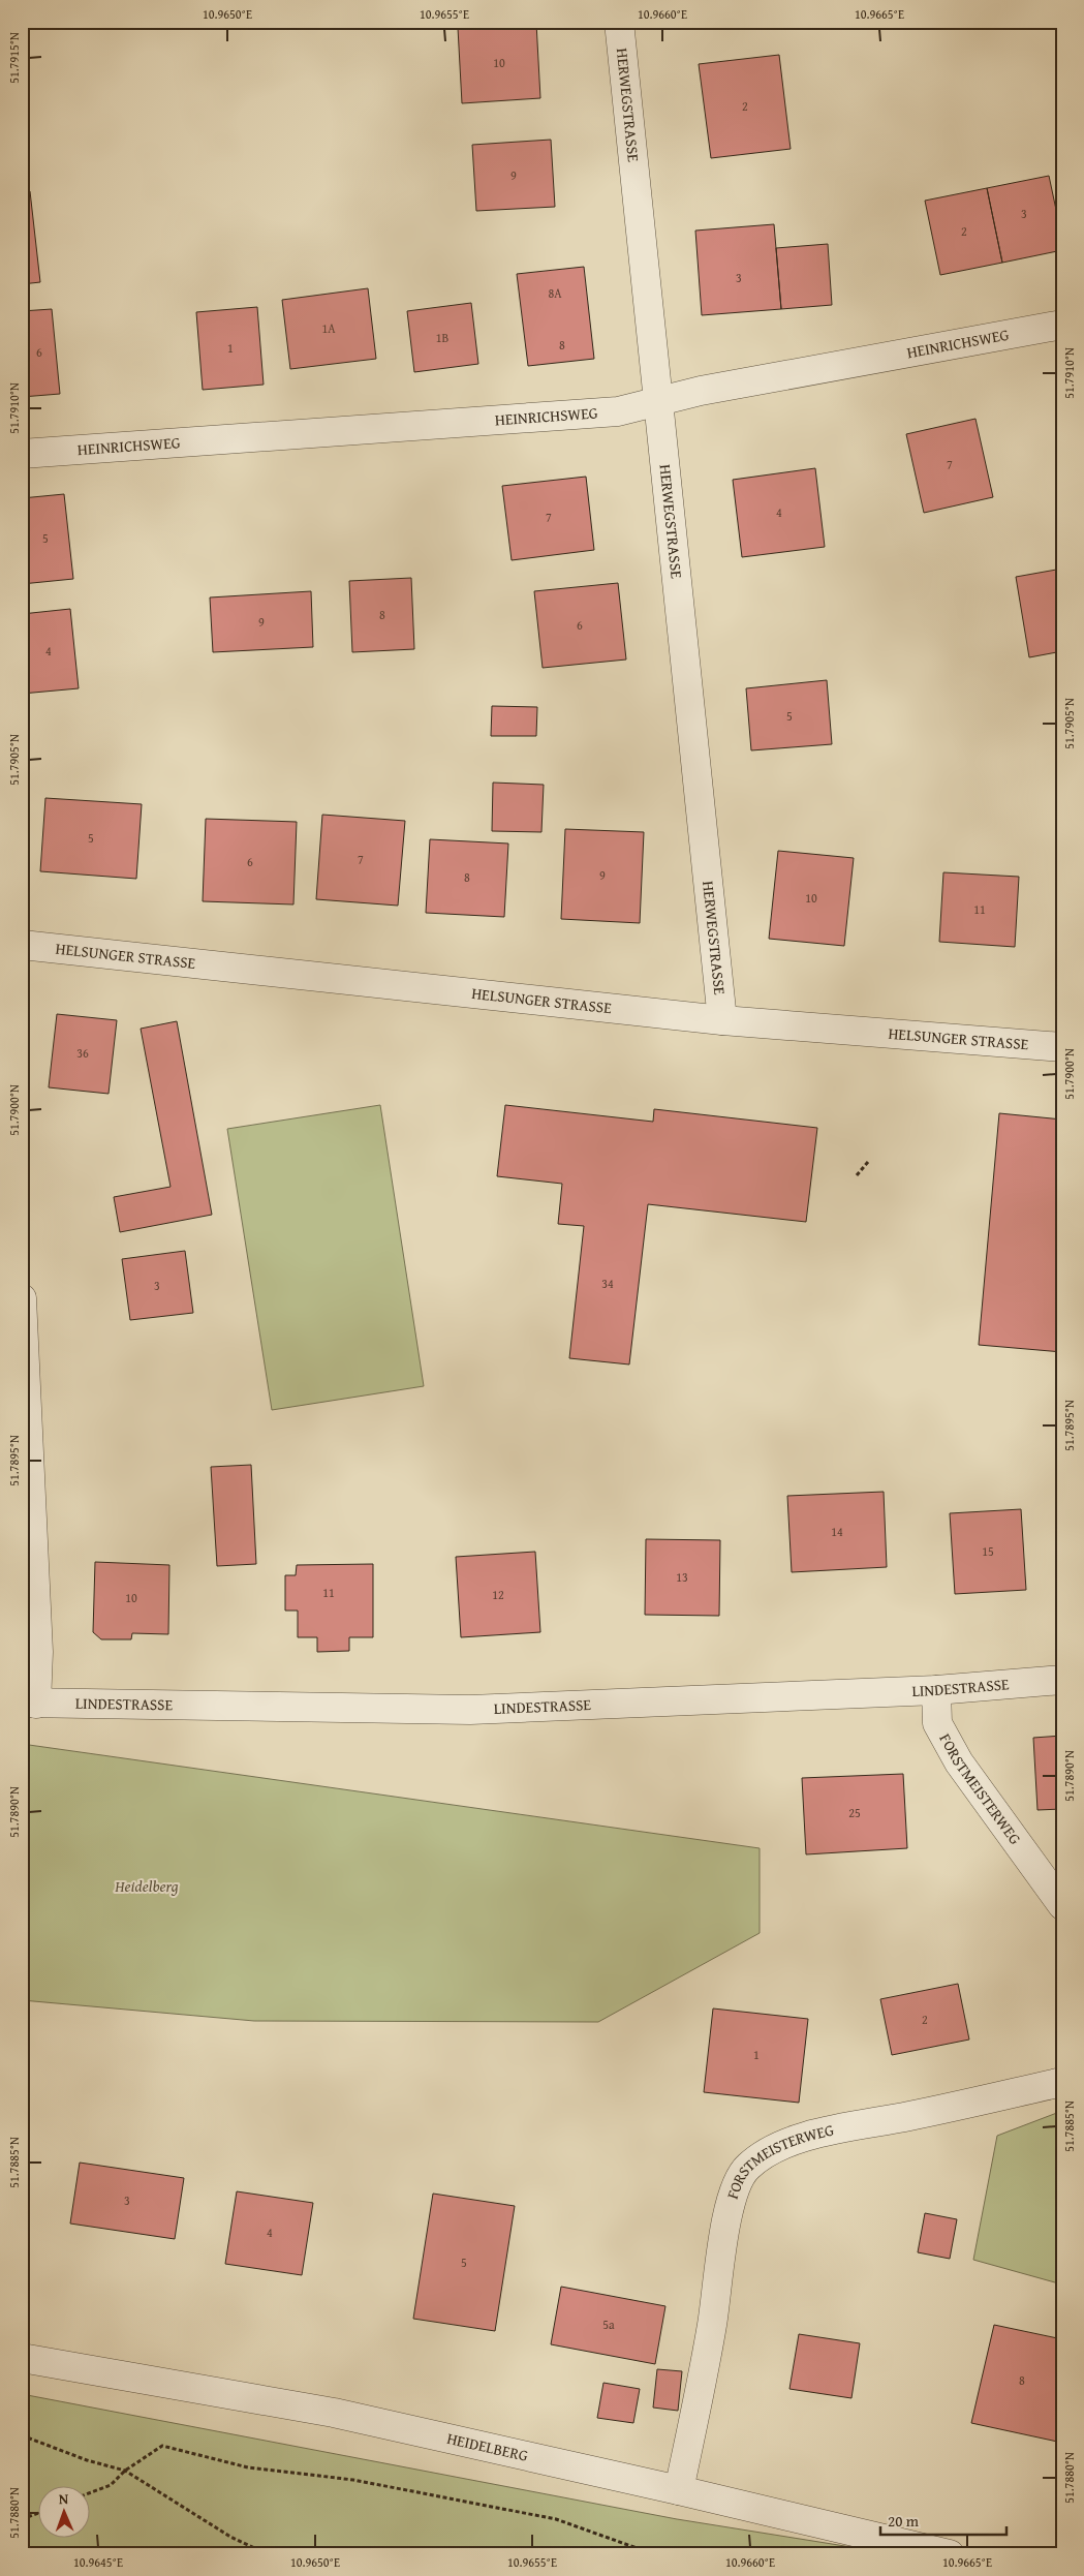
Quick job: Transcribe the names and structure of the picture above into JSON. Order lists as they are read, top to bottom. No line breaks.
{"streets":{"street":["HERWEGSTRASSE","HEINRICHSWEG","HELSUNGER STRASSE","LINDESTRASSE","FORSTMEISTERWEG","HEIDELBERG"]},"crossings":[["HERWEGSTRASSE","HEINRICHSWEG"],["HERWEGSTRASSE","HELSUNGER STRASSE"],["LINDESTRASSE","FORSTMEISTERWEG"],["FORSTMEISTERWEG","HEIDELBERG"]],"parks":["Heidelberg"],"house_numbers":["10","2","9","3","2","3","8A","1A","1B","8","1","6","7","4","7","5","8","9","6","4","5","5","7","6","9","8","10","11","36","34","3","14","15","13","11","12","10","25","2","1","3","4","5","5a","8"],"scale_bar":"20 m","north":"top","coordinates":["10.9650°E","10.9655°E","10.9660°E","10.9665°E","51.7915°N","51.7910°N","51.7905°N","51.7900°N","51.7895°N","51.7890°N","51.7885°N","51.7880°N","10.9645°E"]}
